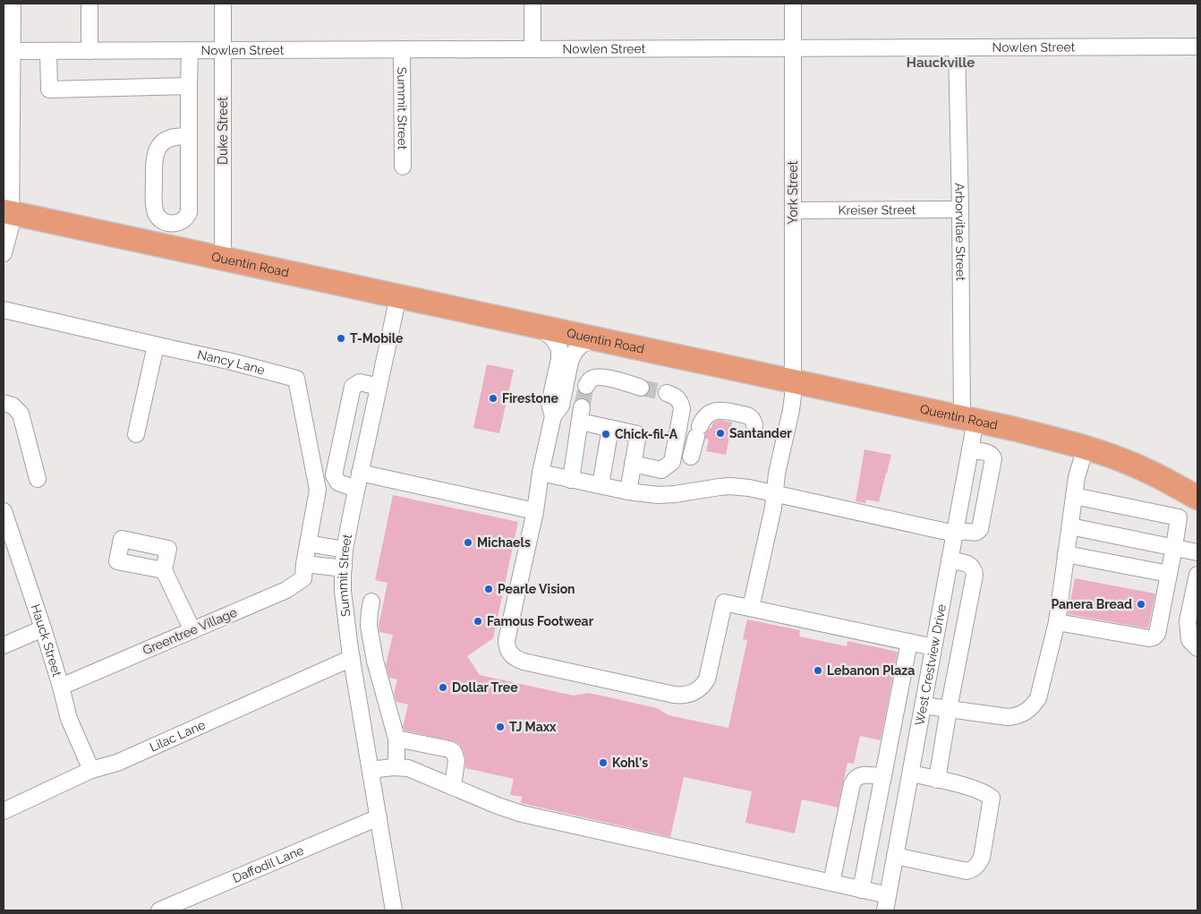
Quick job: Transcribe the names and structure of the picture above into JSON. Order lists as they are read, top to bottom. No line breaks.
{"streets":{"highway":["Quentin Road"],"street":["Nowlen Street","Summit Street","Duke Street","York Street","Kreiser Street","Arborvitae Street","Nancy Lane","Greentree Village","Hauck Street","West Crestview Drive","Lilac Lane","Daffodil Lane"]},"crossings":[["Nowlen Street","Summit Street"],["Nowlen Street","Duke Street"],["Nowlen Street","York Street"],["Nowlen Street","Arborvitae Street"],["Summit Street","Quentin Road"],["Summit Street","Lilac Lane"],["Summit Street","Daffodil Lane"],["Duke Street","Quentin Road"],["York Street","Kreiser Street"],["York Street","Quentin Road"],["Kreiser Street","Arborvitae Street"],["Arborvitae Street","Quentin Road"],["Arborvitae Street","West Crestview Drive"],["Quentin Road","West Crestview Drive"],["Nancy Lane","Greentree Village"],["Greentree Village","Hauck Street"],["Hauck Street","Lilac Lane"]],"districts":["Hauckville"],"places":["T-Mobile","Firestone","Santander","Chick-fil-A","Michaels","Pearle Vision","Panera Bread","Famous Footwear","Lebanon Plaza","Dollar Tree","TJ Maxx","Kohl's"]}
